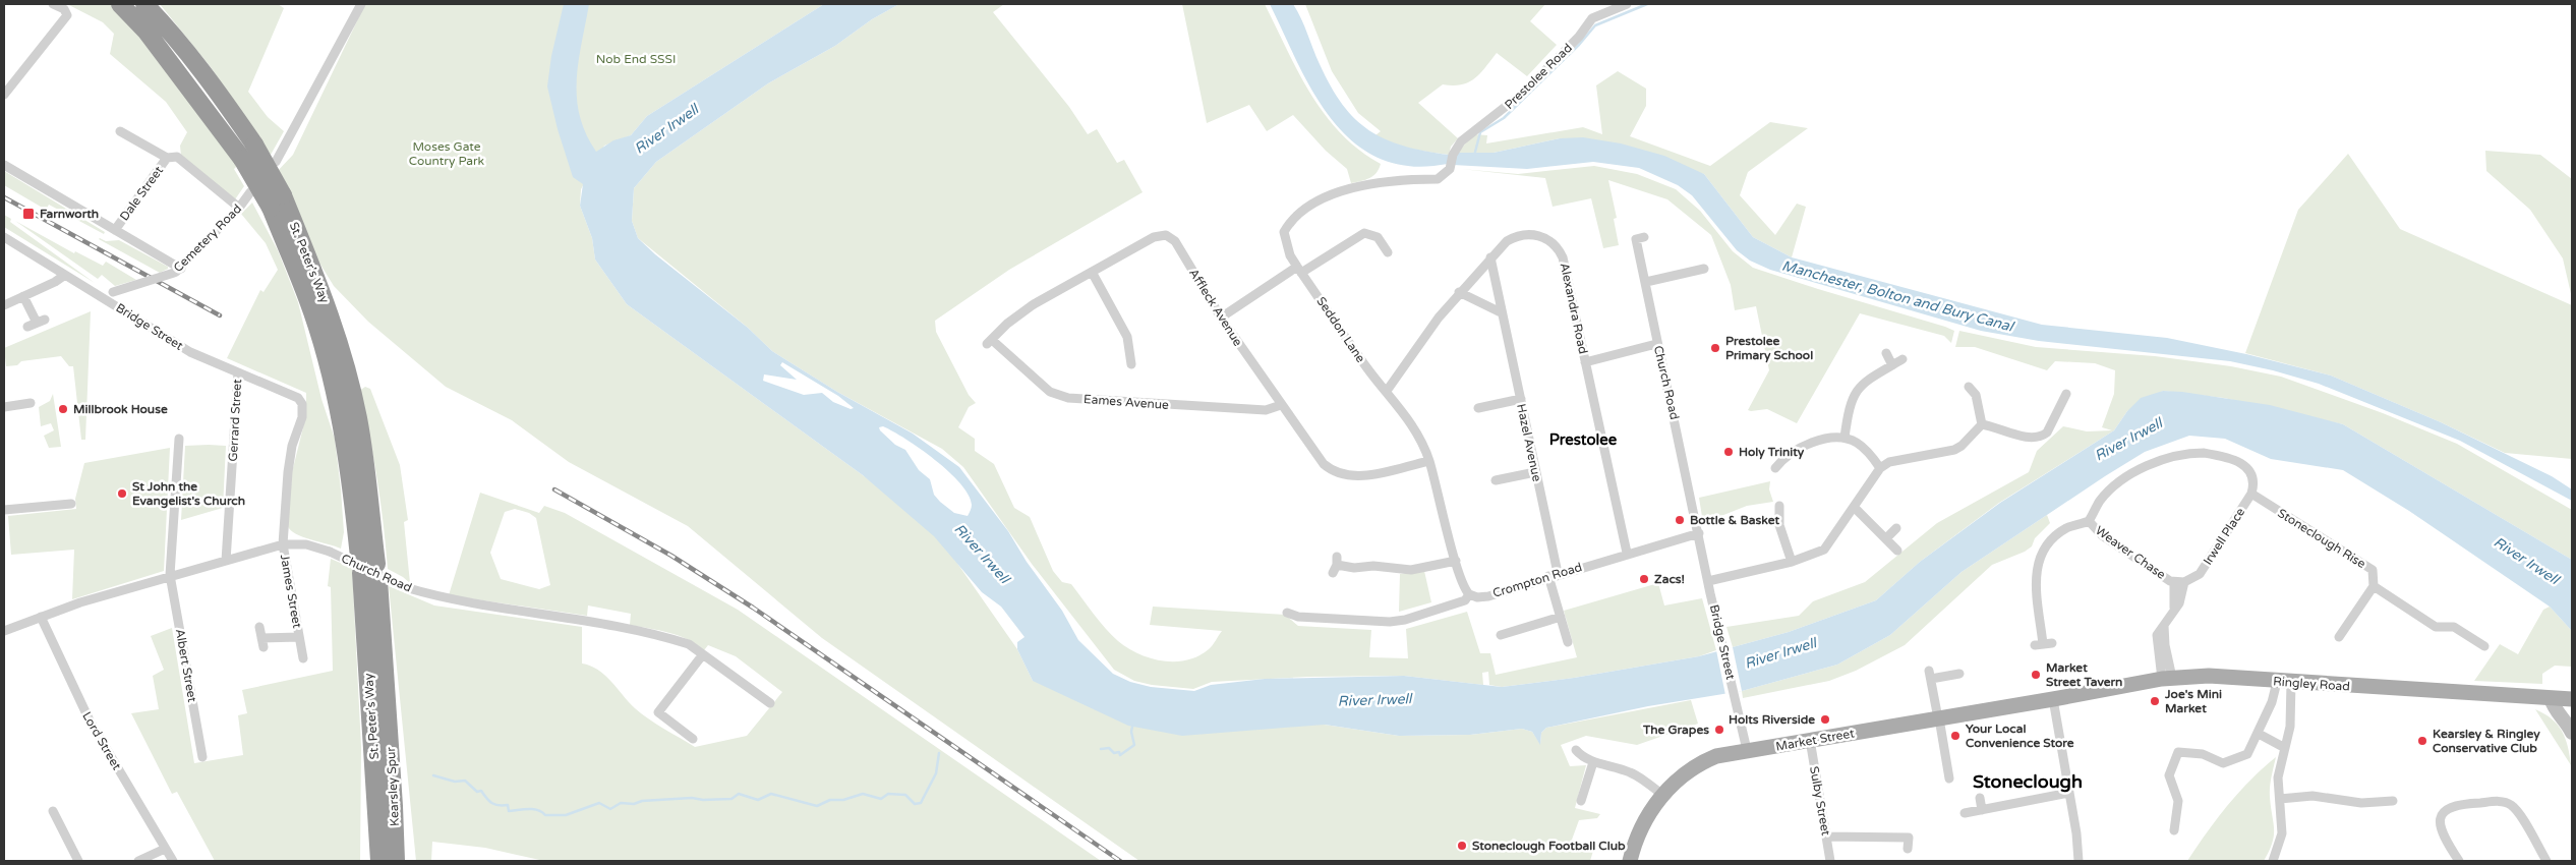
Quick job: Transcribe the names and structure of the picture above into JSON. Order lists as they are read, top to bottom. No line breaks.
{"streets":{"highway":["St. Peter's Way","Kearsley Spur"],"main road":["Ringley Road","Market Street"],"street":["Prestolee Road","Dale Street","Cemetery Road","Affleck Avenue","Alexandra Road","Bridge Street","Seddon Lane","Church Road","Eames Avenue","Gerrard Street","Hazel Avenue","Irwell Place","Stoneclough Rise","Weaver Chase","Crompton Road","James Street","Albert Street","Lord Street","Sulby Street"]},"crossings":[["Prestolee Road","Seddon Lane"],["Cemetery Road","Bridge Street"],["St. Peter's Way","Kearsley Spur"],["Affleck Avenue","Seddon Lane"],["Affleck Avenue","Eames Avenue"],["Alexandra Road","Seddon Lane"],["Alexandra Road","Hazel Avenue"],["Alexandra Road","Crompton Road"],["Bridge Street","Church Road"],["Bridge Street","Gerrard Street"],["Bridge Street","Crompton Road"],["Bridge Street","James Street"],["Bridge Street","Market Street"],["Seddon Lane","Crompton Road"],["Church Road","Gerrard Street"],["Church Road","Crompton Road"],["Church Road","James Street"],["Church Road","Albert Street"],["Church Road","Lord Street"],["Hazel Avenue","Crompton Road"],["Irwell Place","Stoneclough Rise"],["Irwell Place","Weaver Chase"],["Ringley Road","Market Street"],["Market Street","Sulby Street"]],"districts":["Prestolee","Stoneclough"],"water":["River Irwell","Manchester, Bolton and Bury Canal"],"parks":["Nob End SSSI","Moses Gate Country Park"],"places":{"transit":["Farnworth"],"other":["Prestolee Primary School","Millbrook House","Holy Trinity","St John the Evangelist's Church","Bottle & Basket","Zacs!","Market Street Tavern","Joe's Mini Market","Holts Riverside","The Grapes","Your Local Convenience Store","Kearsley & Ringley Conservative Club","Stoneclough Football Club"]}}
